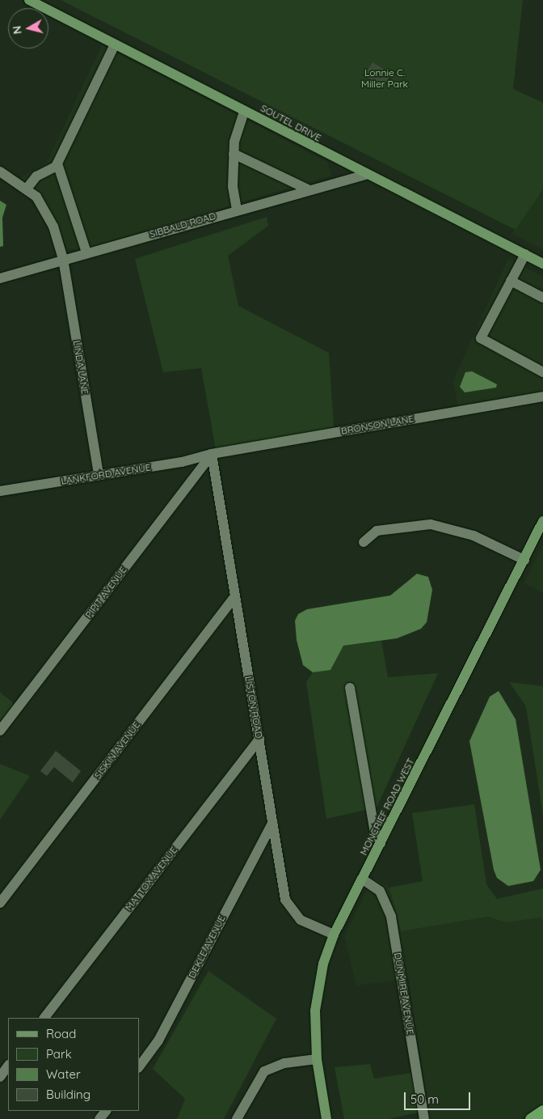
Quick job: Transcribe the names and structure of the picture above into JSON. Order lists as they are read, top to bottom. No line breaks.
{"streets":{"main road":["SOUTEL DRIVE","MONCRIEF ROAD WEST"],"street":["SIBBALD ROAD","LINDA LANE","BRONSON LANE","LANKFORD AVENUE","PIPIT AVENUE","LISTON ROAD","SISKIN AVENUE","MATTOX AVENUE","DEKLE AVENUE","DUNMIRE AVENUE"]},"crossings":[["SOUTEL DRIVE","SIBBALD ROAD"],["SIBBALD ROAD","LINDA LANE"],["LINDA LANE","LANKFORD AVENUE"],["BRONSON LANE","LANKFORD AVENUE"],["BRONSON LANE","PIPIT AVENUE"],["BRONSON LANE","LISTON ROAD"],["LANKFORD AVENUE","PIPIT AVENUE"],["LANKFORD AVENUE","LISTON ROAD"],["PIPIT AVENUE","LISTON ROAD"],["LISTON ROAD","SISKIN AVENUE"],["LISTON ROAD","MONCRIEF ROAD WEST"],["LISTON ROAD","MATTOX AVENUE"],["LISTON ROAD","DEKLE AVENUE"],["MONCRIEF ROAD WEST","DUNMIRE AVENUE"]],"parks":["Lonnie C. Miller Park"],"legend":["Road","Park","Water","Building"],"scale_bar":"50 m","north":"left"}
